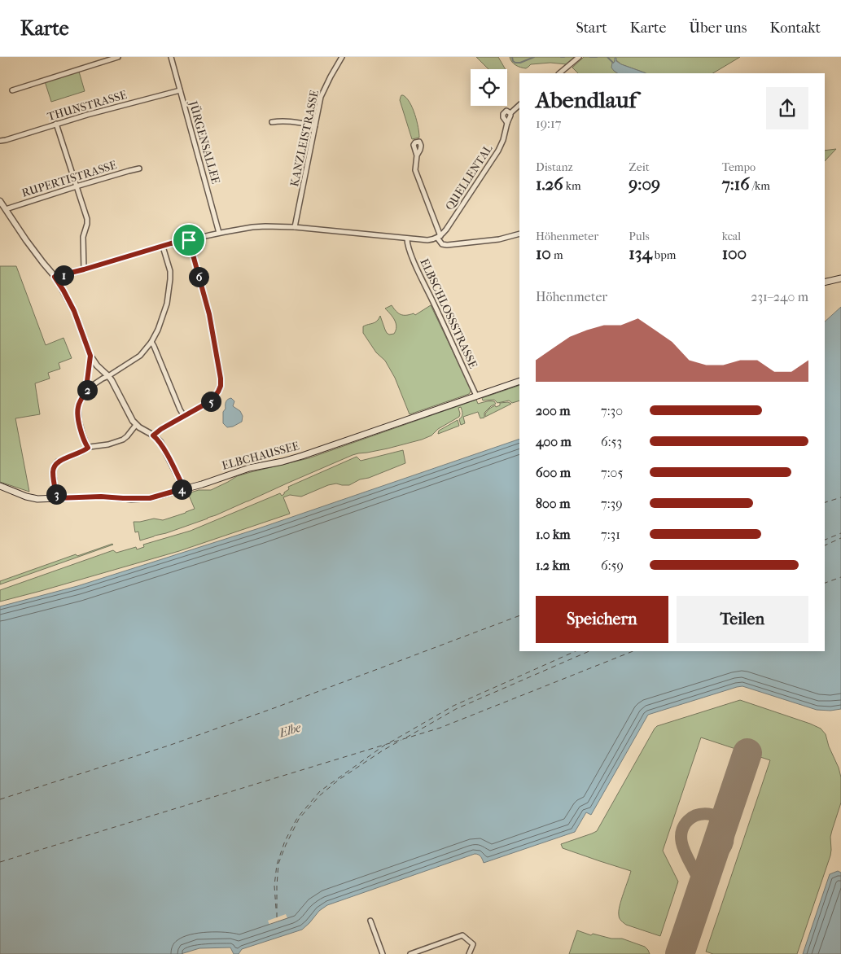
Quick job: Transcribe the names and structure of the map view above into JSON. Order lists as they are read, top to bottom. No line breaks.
{"streets":{"main road":["ELBCHAUSSEE"],"street":["THUNSTRASSE","KANZLEISTRASSE","JÜRGENSALLEE","QUELLENTAL","RUPERTISTRASSE","ELBSCHLOSSSTRASSE"]},"crossings":[["THUNSTRASSE","JÜRGENSALLEE"],["ELBSCHLOSSSTRASSE","ELBCHAUSSEE"]],"water":["Elbe"],"page":{"header":"Karte","nav":["Start","Karte","Über uns","Kontakt"],"heading":["Abendlauf","19:17"],"stats":[["Distanz","1.26 km"],["Zeit","9:09"],["Tempo","7:16 /km"],["Höhenmeter","10 m"],["Puls","134 bpm"],["kcal","100"]],"pins":["1","6","2","5","4","3"],"chart":["Höhenmeter","231–240 m"],"list":[{"name":"200 m","note":"7:30"},{"name":"400 m","note":"6:53"},{"name":"600 m","note":"7:05"},{"name":"800 m","note":"7:39"},{"name":"1.0 km","note":"7:31"},{"name":"1.2 km","note":"6:59"}],"buttons":["Speichern","Teilen"]}}
